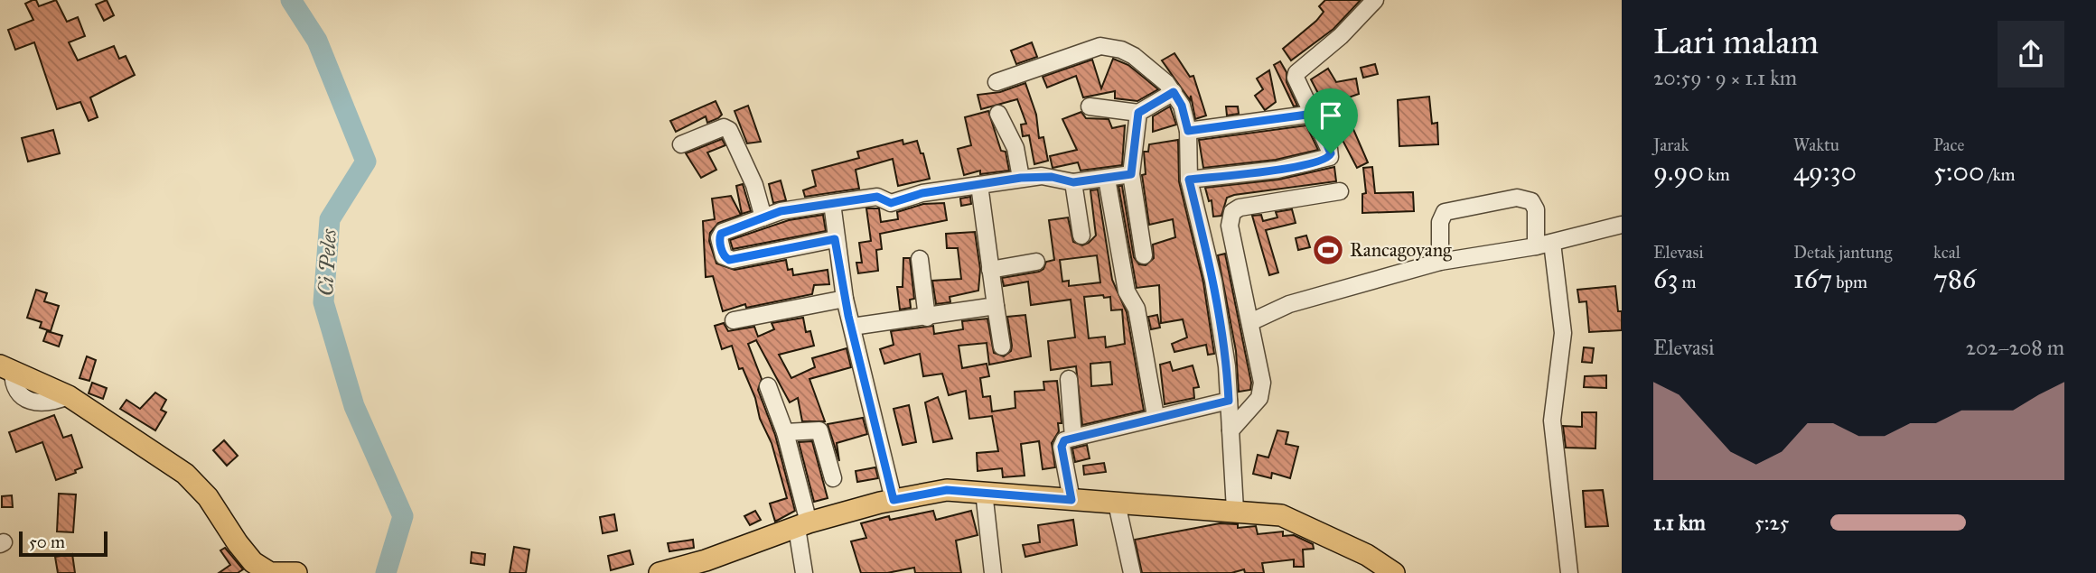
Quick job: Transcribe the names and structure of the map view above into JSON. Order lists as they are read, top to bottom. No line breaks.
{"water":["Ci Peles"],"places":{"sports":["Rancagoyang"]},"scale_bar":"50 m","page":{"heading":["Lari malam","20:59 · 9 × 1.1 km"],"stats":[["Jarak","9.90 km"],["Waktu","49:30"],["Pace","5:00 /km"],["Elevasi","63 m"],["Detak jantung","167 bpm"],["kcal","786"]],"chart":["Elevasi","202–208 m"],"list":[{"name":"1.1 km","note":"5:25"}],"scale":"50 m"}}
